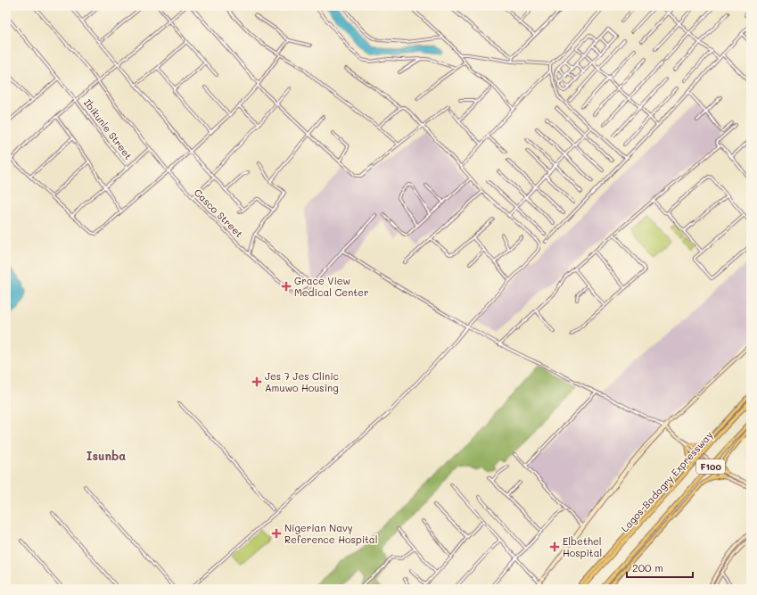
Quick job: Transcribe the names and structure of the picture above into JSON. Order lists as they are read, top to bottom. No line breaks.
{"streets":{"highway":["F100","Lagos-Badagry Expressway"],"street":["Ibikunle Street","Casco Street"]},"districts":["Isunba"],"places":{"health":["Grace View Medical Center","Jes 7 Jes Clinic Amuwo Housing","Nigerian Navy Reference Hospital","Elbethel Hospital"]},"scale_bar":"200 m"}
